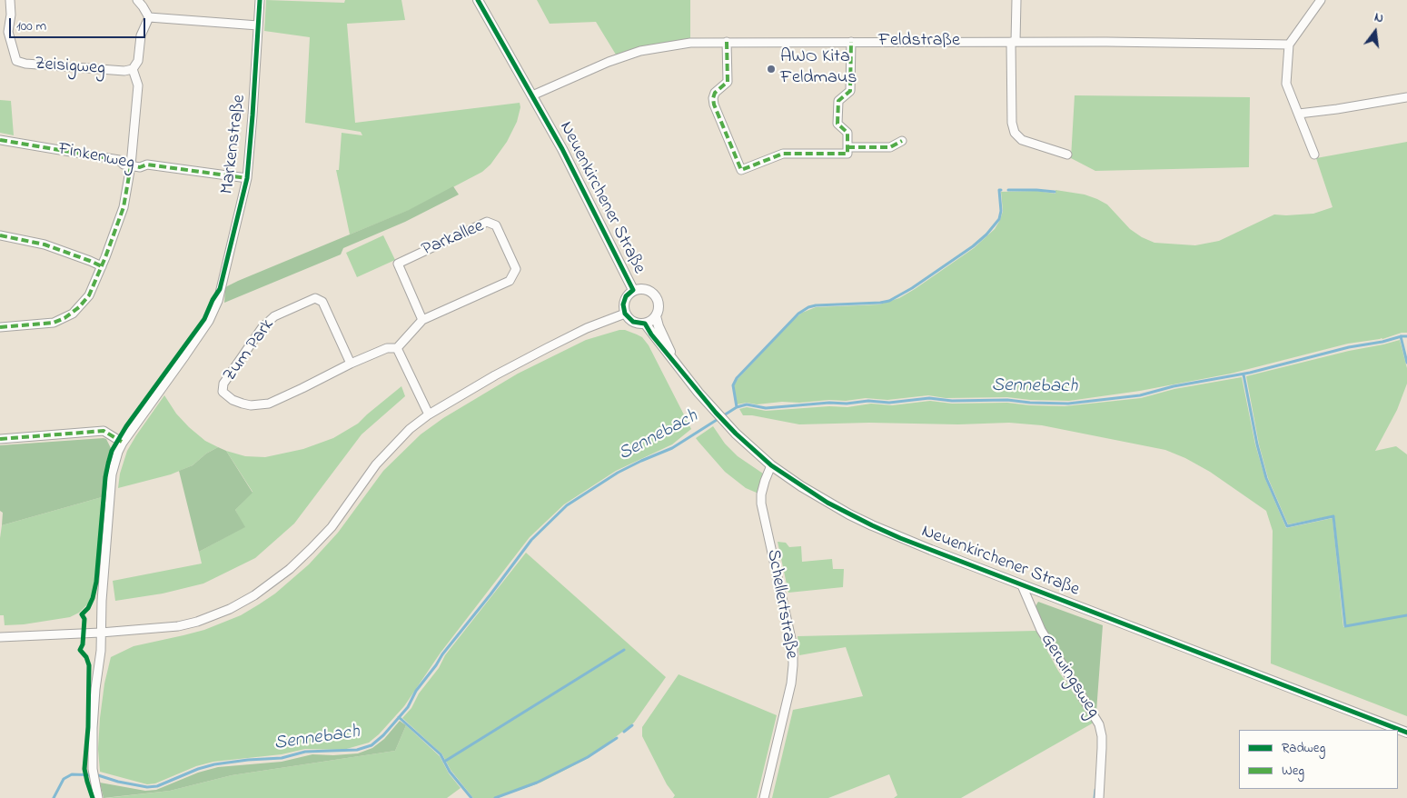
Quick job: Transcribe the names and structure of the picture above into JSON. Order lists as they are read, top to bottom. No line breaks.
{"streets":{"street":["Feldstraße","Zeisigweg","Markenstraße","Finkenweg","Neuenkirchener Straße","Parkallee","Zum Park","Schellertstraße","Gerwingsweg"]},"crossings":[["Feldstraße","Neuenkirchener Straße"],["Markenstraße","Finkenweg"],["Neuenkirchener Straße","Schellertstraße"],["Neuenkirchener Straße","Gerwingsweg"],["Parkallee","Zum Park"]],"water":["Sennebach"],"places":["AWO Kita Feldmaus"],"legend":["Radweg","Weg"],"scale_bar":"100 m","north":"top"}
